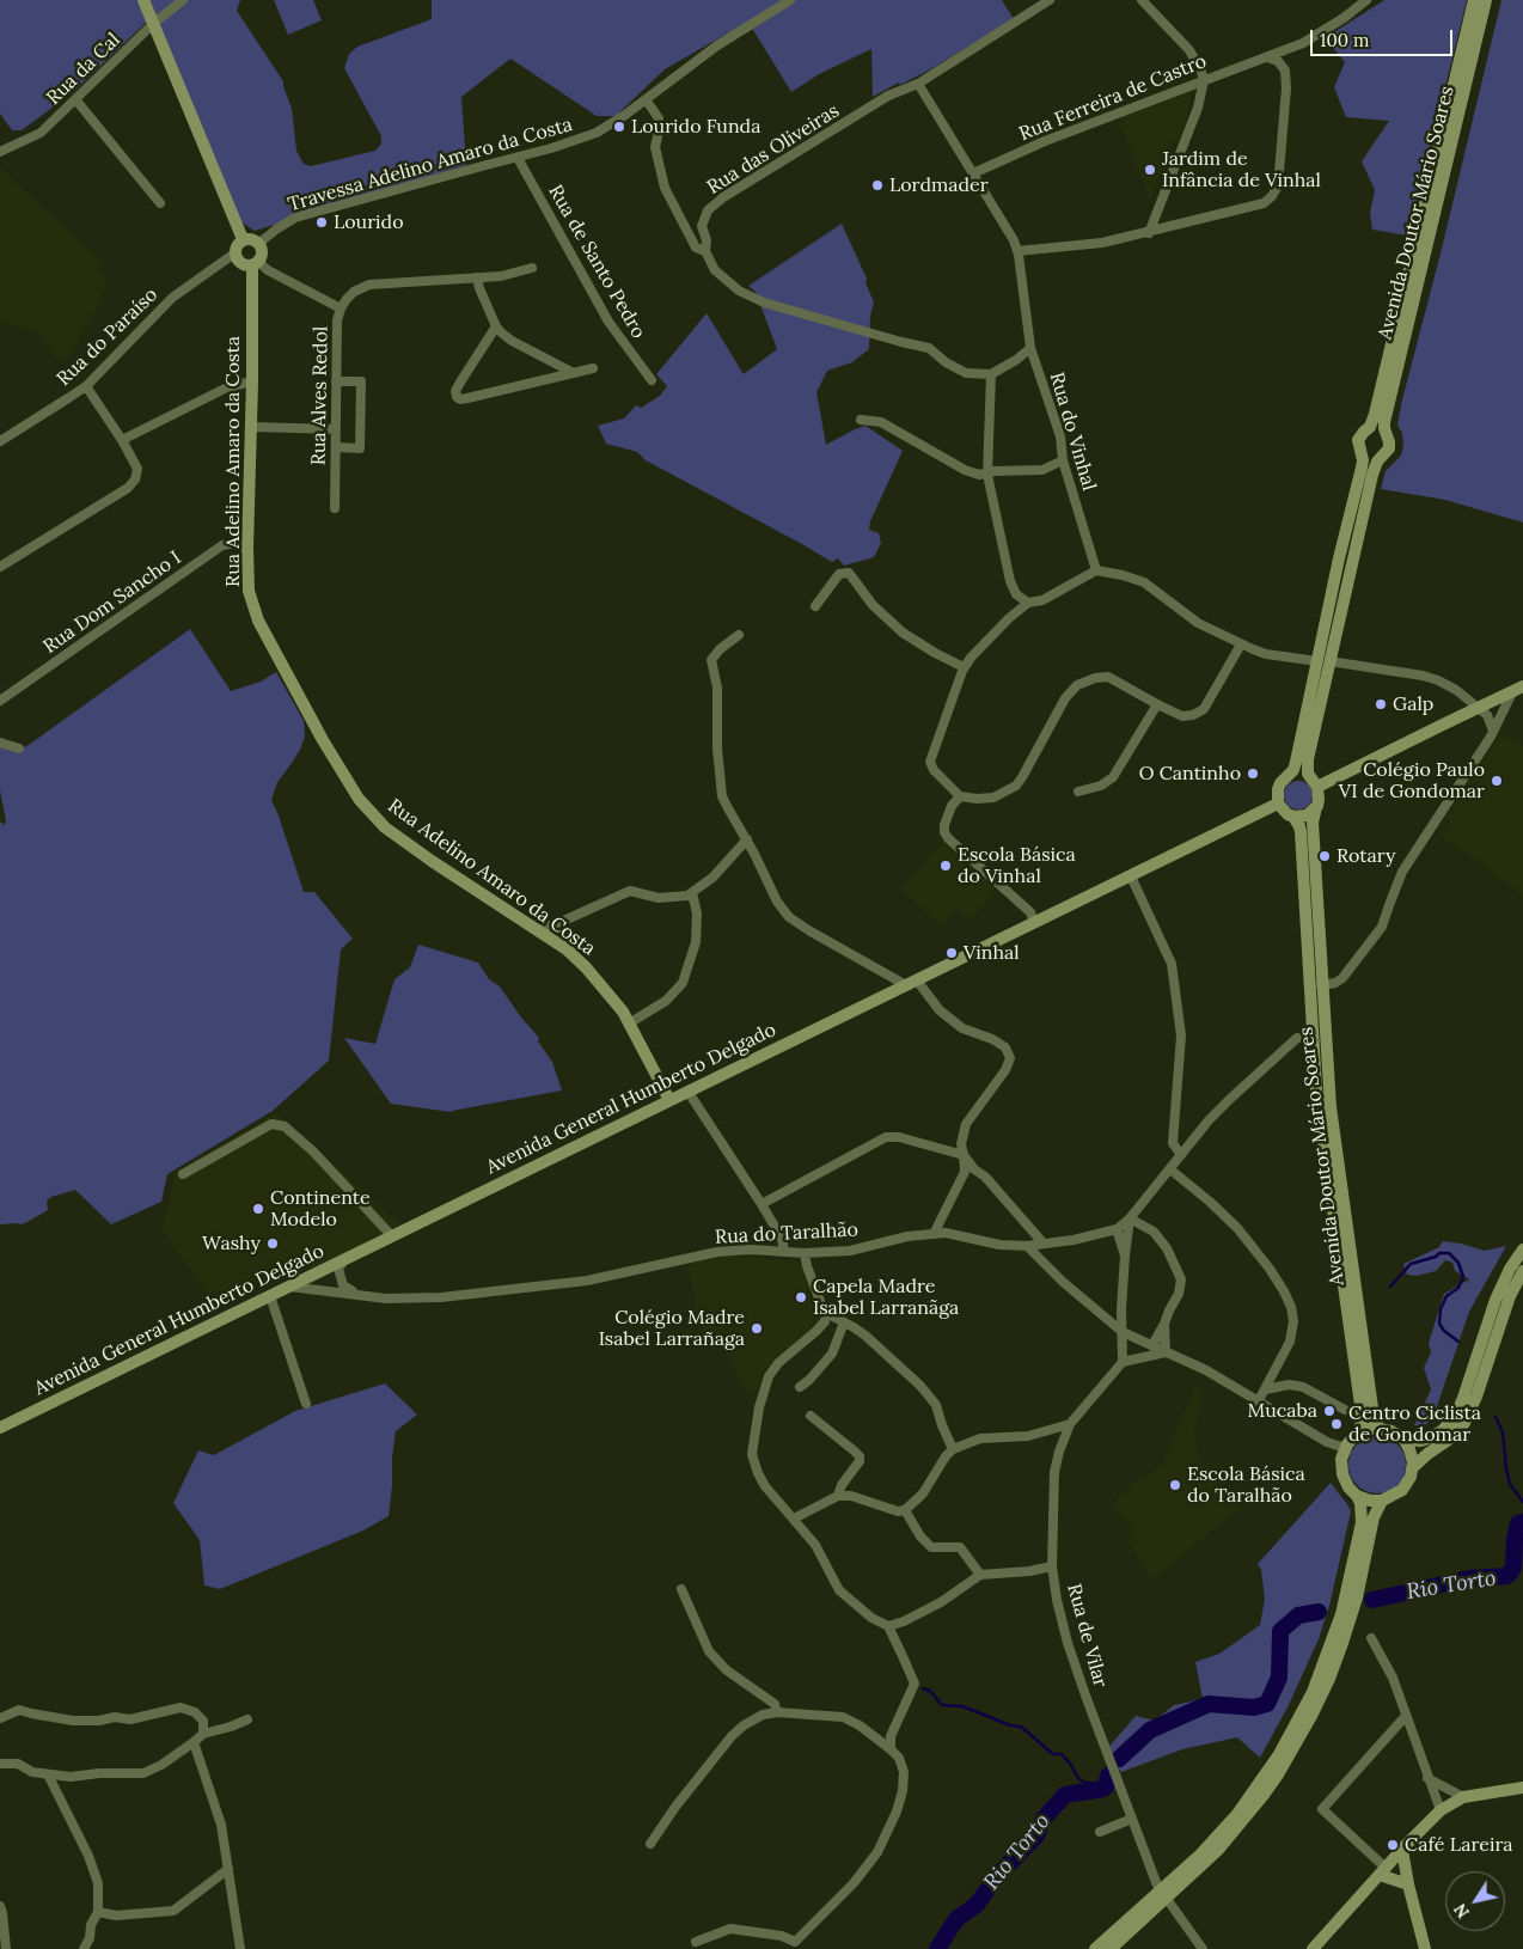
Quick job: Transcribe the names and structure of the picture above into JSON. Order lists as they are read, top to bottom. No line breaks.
{"streets":{"main road":["Avenida Doutor Mário Soares","Rua Adelino Amaro da Costa","Avenida General Humberto Delgado"],"street":["Rua da Cal","Rua Ferreira de Castro","Rua das Oliveiras","Travessa Adelino Amaro da Costa","Rua de Santo Pedro","Rua do Paraíso","Rua Alves Redol","Rua do Vinhal","Rua Dom Sancho I","Rua do Taralhão","Rua de Vilar"]},"crossings":[["Rua Ferreira de Castro","Rua do Vinhal"],["Rua das Oliveiras","Rua do Vinhal"],["Travessa Adelino Amaro da Costa","Rua de Santo Pedro"],["Travessa Adelino Amaro da Costa","Rua do Paraíso"],["Travessa Adelino Amaro da Costa","Rua Adelino Amaro da Costa"],["Avenida Doutor Mário Soares","Avenida General Humberto Delgado"],["Avenida Doutor Mário Soares","Rua do Taralhão"],["Rua do Paraíso","Rua Adelino Amaro da Costa"],["Rua Adelino Amaro da Costa","Rua Dom Sancho I"],["Rua Adelino Amaro da Costa","Avenida General Humberto Delgado"],["Avenida General Humberto Delgado","Rua do Taralhão"]],"water":["Rio Torto"],"places":["Lourido Funda","Jardim de Infância de Vinhal","Lordmader","Lourido","Galp","O Cantinho","Colégio Paulo VI de Gondomar","Rotary","Escola Básica do Vinhal","Vinhal","Continente Modelo","Washy","Capela Madre Isabel Larranãga","Colégio Madre Isabel Larrañaga","Mucaba","Centro Ciclista de Gondomar","Escola Básica do Taralhão","Café Lareira"],"scale_bar":"100 m","north":"bottom left"}
